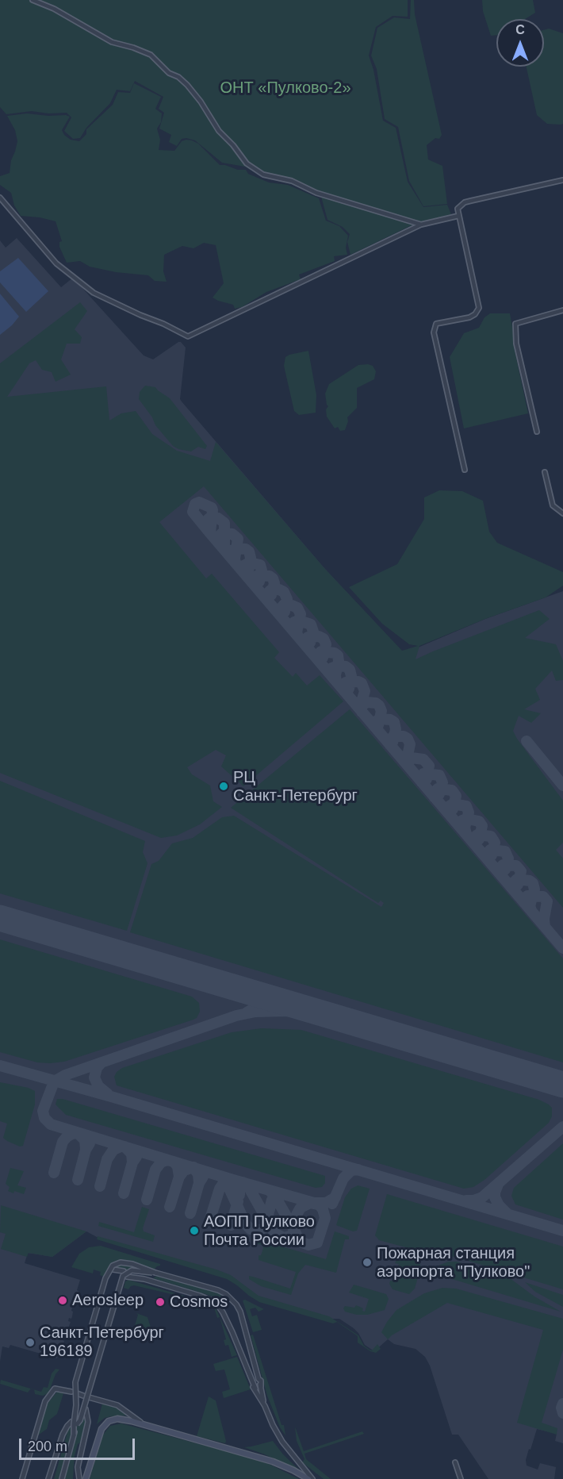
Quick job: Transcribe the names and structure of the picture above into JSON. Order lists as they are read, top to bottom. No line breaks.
{"parks":["ОНТ «Пулково-2»"],"places":["РЦ Санкт-Петербург","АОПП Пулково Почта России","Пожарная станция аэропорта \"Пулково\"","Aerosleep","Cosmos","Санкт-Петербург 196189"],"scale_bar":"200 m","north":"top"}
